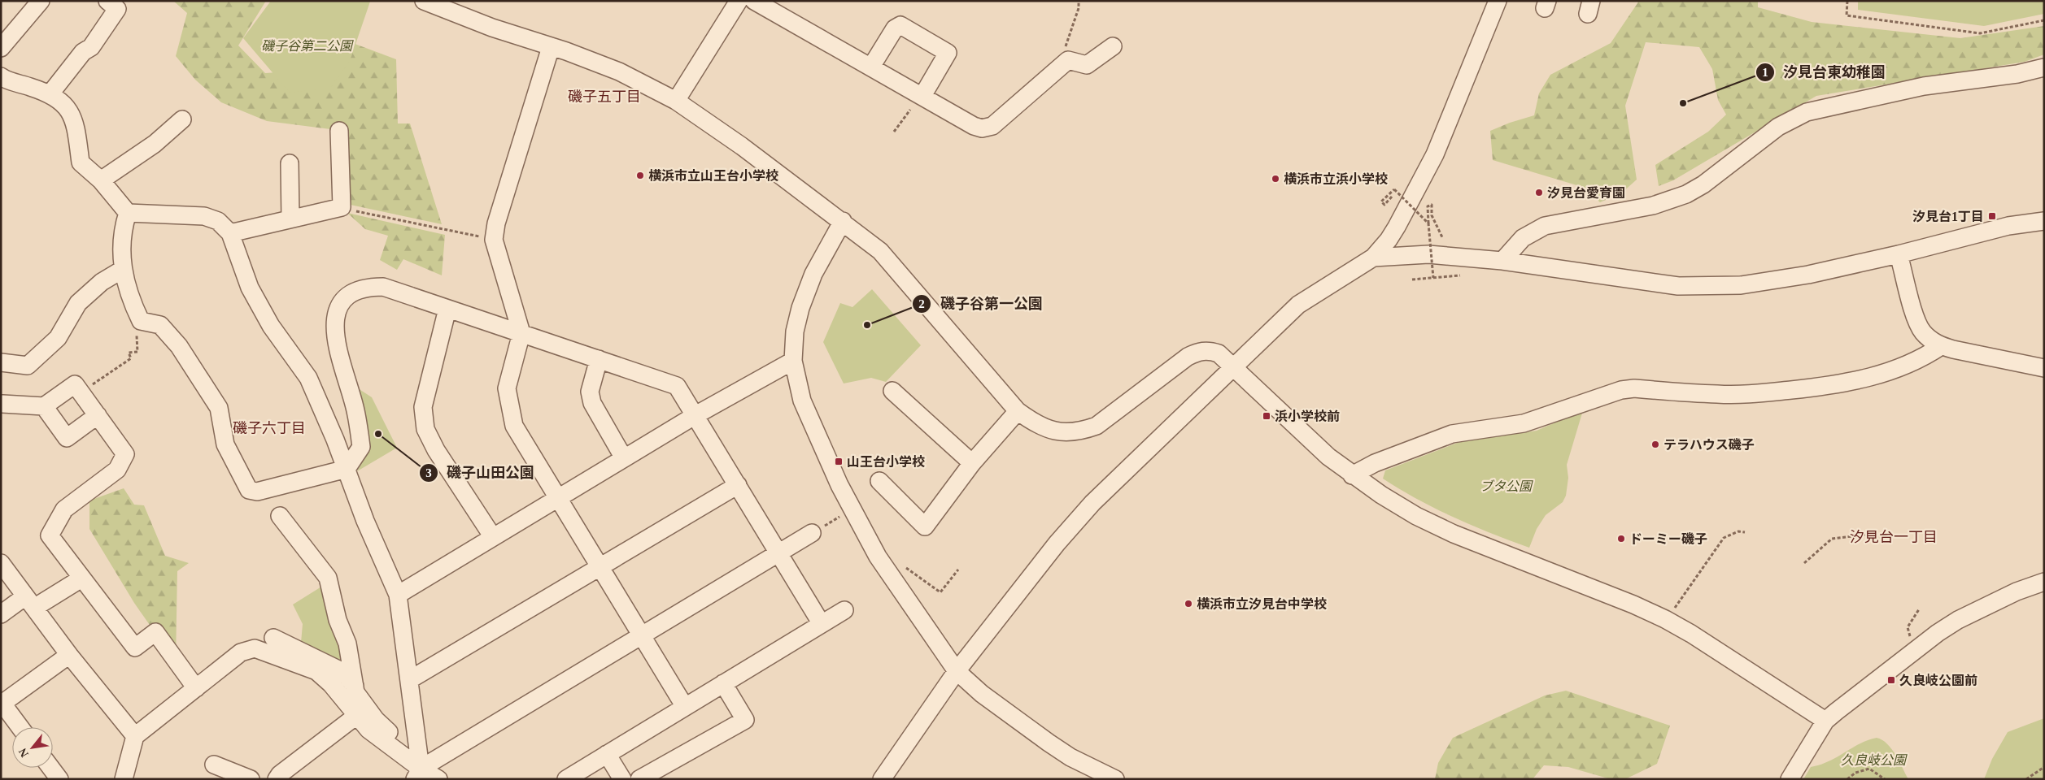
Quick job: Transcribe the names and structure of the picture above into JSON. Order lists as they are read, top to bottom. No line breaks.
{"districts":["磯子五丁目","磯子六丁目","汐見台一丁目"],"parks":["磯子谷第二公園","ブタ公園","久良岐公園"],"places":{"other":["汐見台東幼稚園","横浜市立山王台小学校","横浜市立浜小学校","汐見台愛育園","磯子谷第一公園","磯子山田公園","テラハウス磯子","ドーミー磯子","横浜市立汐見台中学校"],"transit":["汐見台1丁目","浜小学校前","山王台小学校","久良岐公園前"]},"north":"bottom left"}
